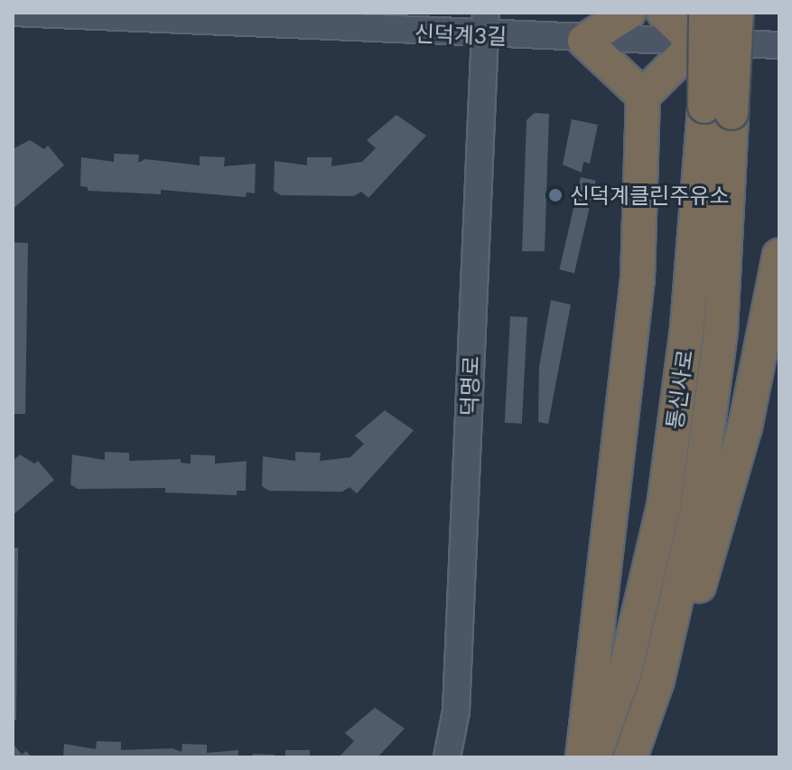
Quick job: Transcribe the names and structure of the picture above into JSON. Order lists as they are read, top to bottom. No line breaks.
{"streets":{"highway":["통신사로"],"street":["신덕계3길","덕명로"]},"crossings":[["신덕계3길","덕명로"]],"places":["신덕계클린주유소"]}
